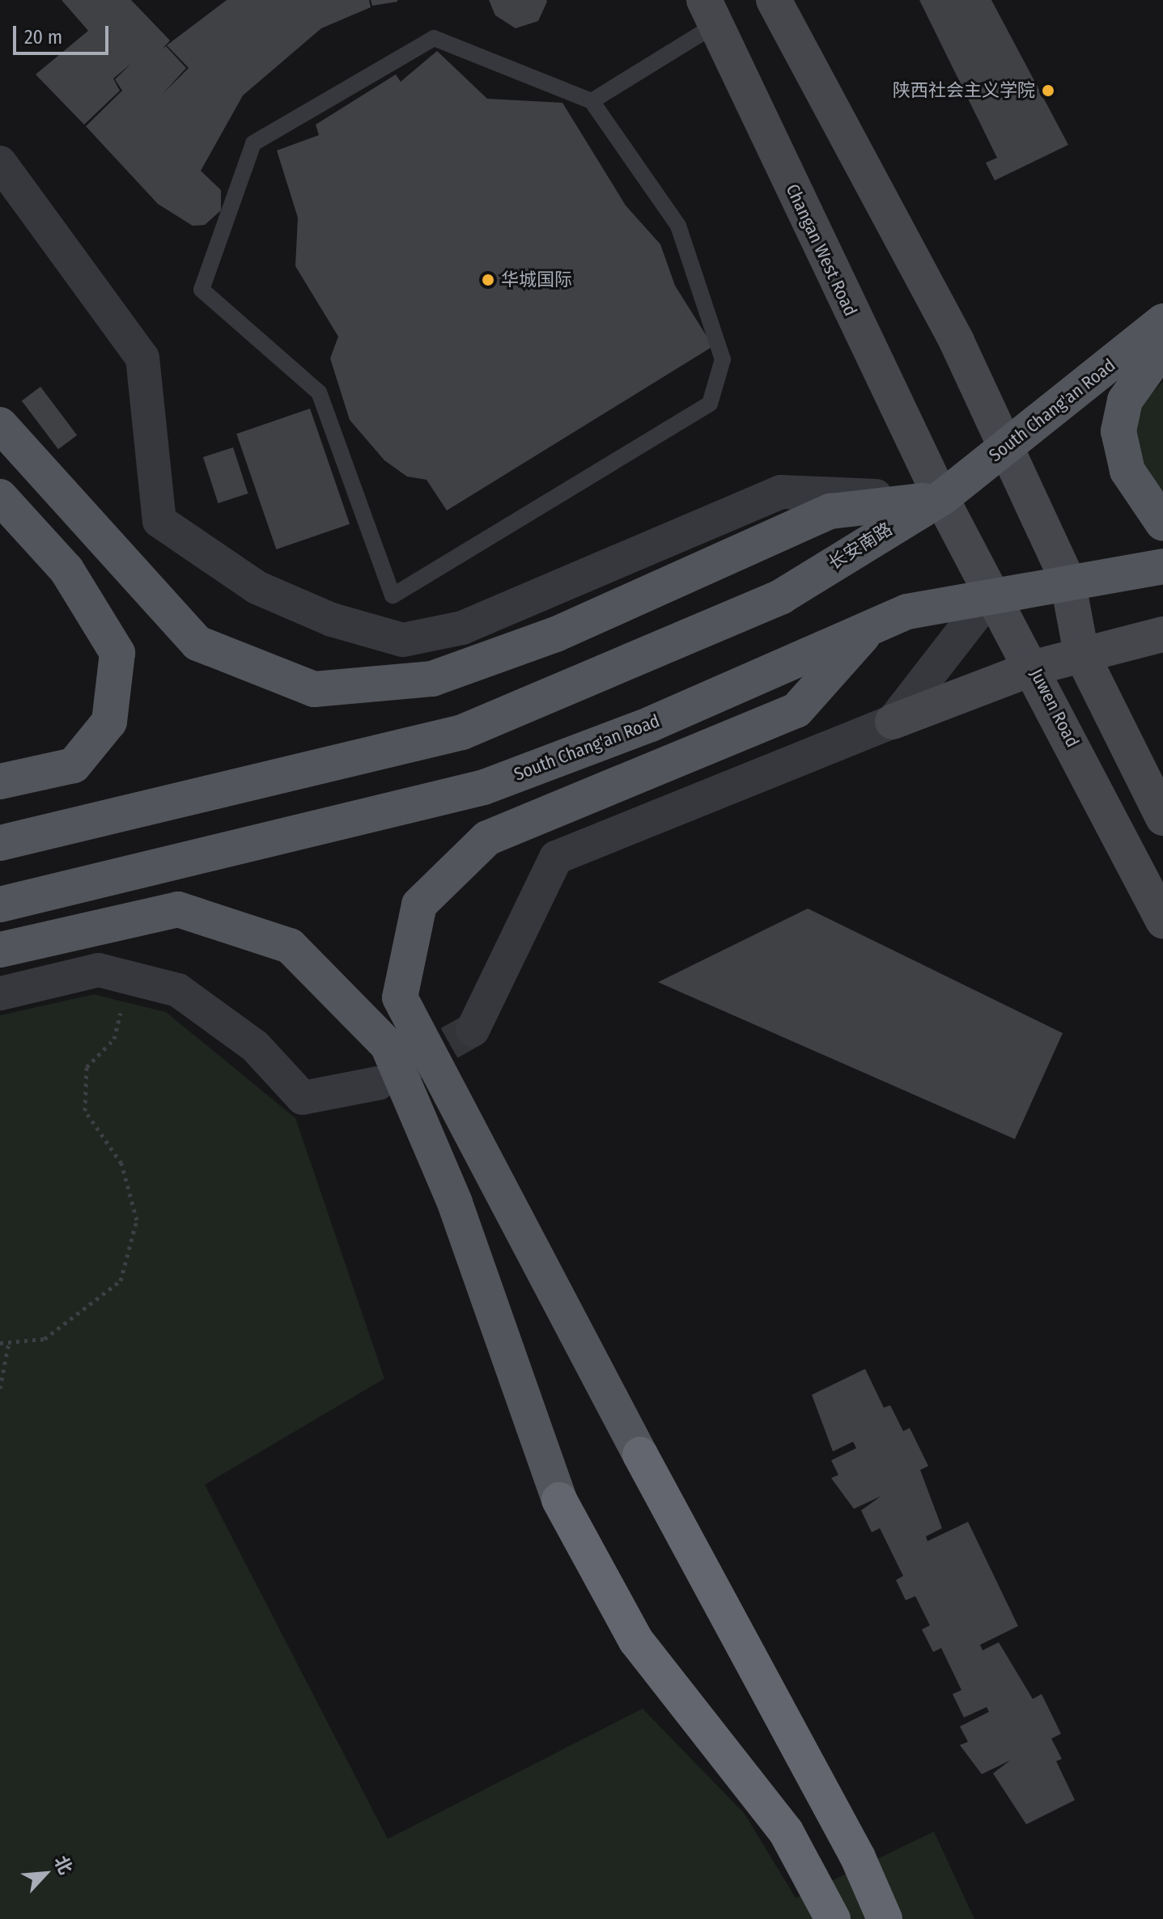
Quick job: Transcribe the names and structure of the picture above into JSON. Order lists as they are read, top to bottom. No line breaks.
{"streets":{"main road":["Changan West Road","South Chang'an Road","长安南路","Juwen Road"]},"crossings":[["Changan West Road","South Chang'an Road"],["Changan West Road","长安南路"],["Changan West Road","Juwen Road"],["South Chang'an Road","长安南路"],["South Chang'an Road","Juwen Road"],["长安南路","Juwen Road"]],"places":["陕西社会主义学院","华城国际"],"scale_bar":"20 m","north":"top right"}
